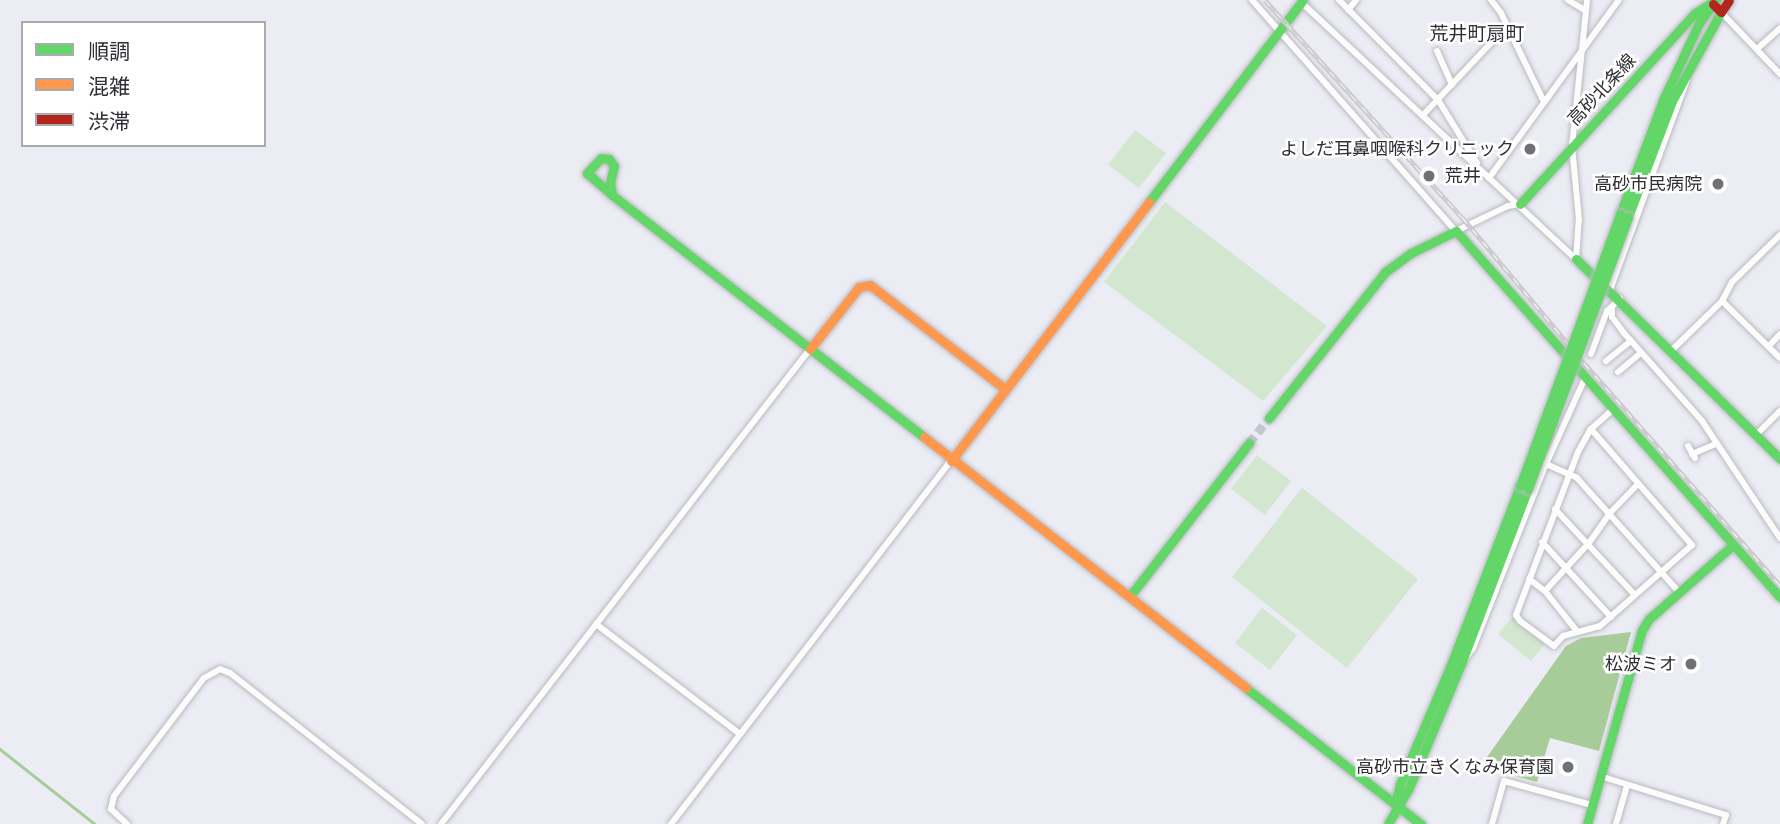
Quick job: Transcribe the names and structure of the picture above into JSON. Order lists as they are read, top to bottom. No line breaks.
{"streets":{"street":["高砂北条線"]},"districts":["荒井町扇町"],"places":["よしだ耳鼻咽喉科クリニック","荒井","高砂市民病院","松波ミオ","高砂市立きくなみ保育園"],"legend":["順調","混雑","渋滞"]}
